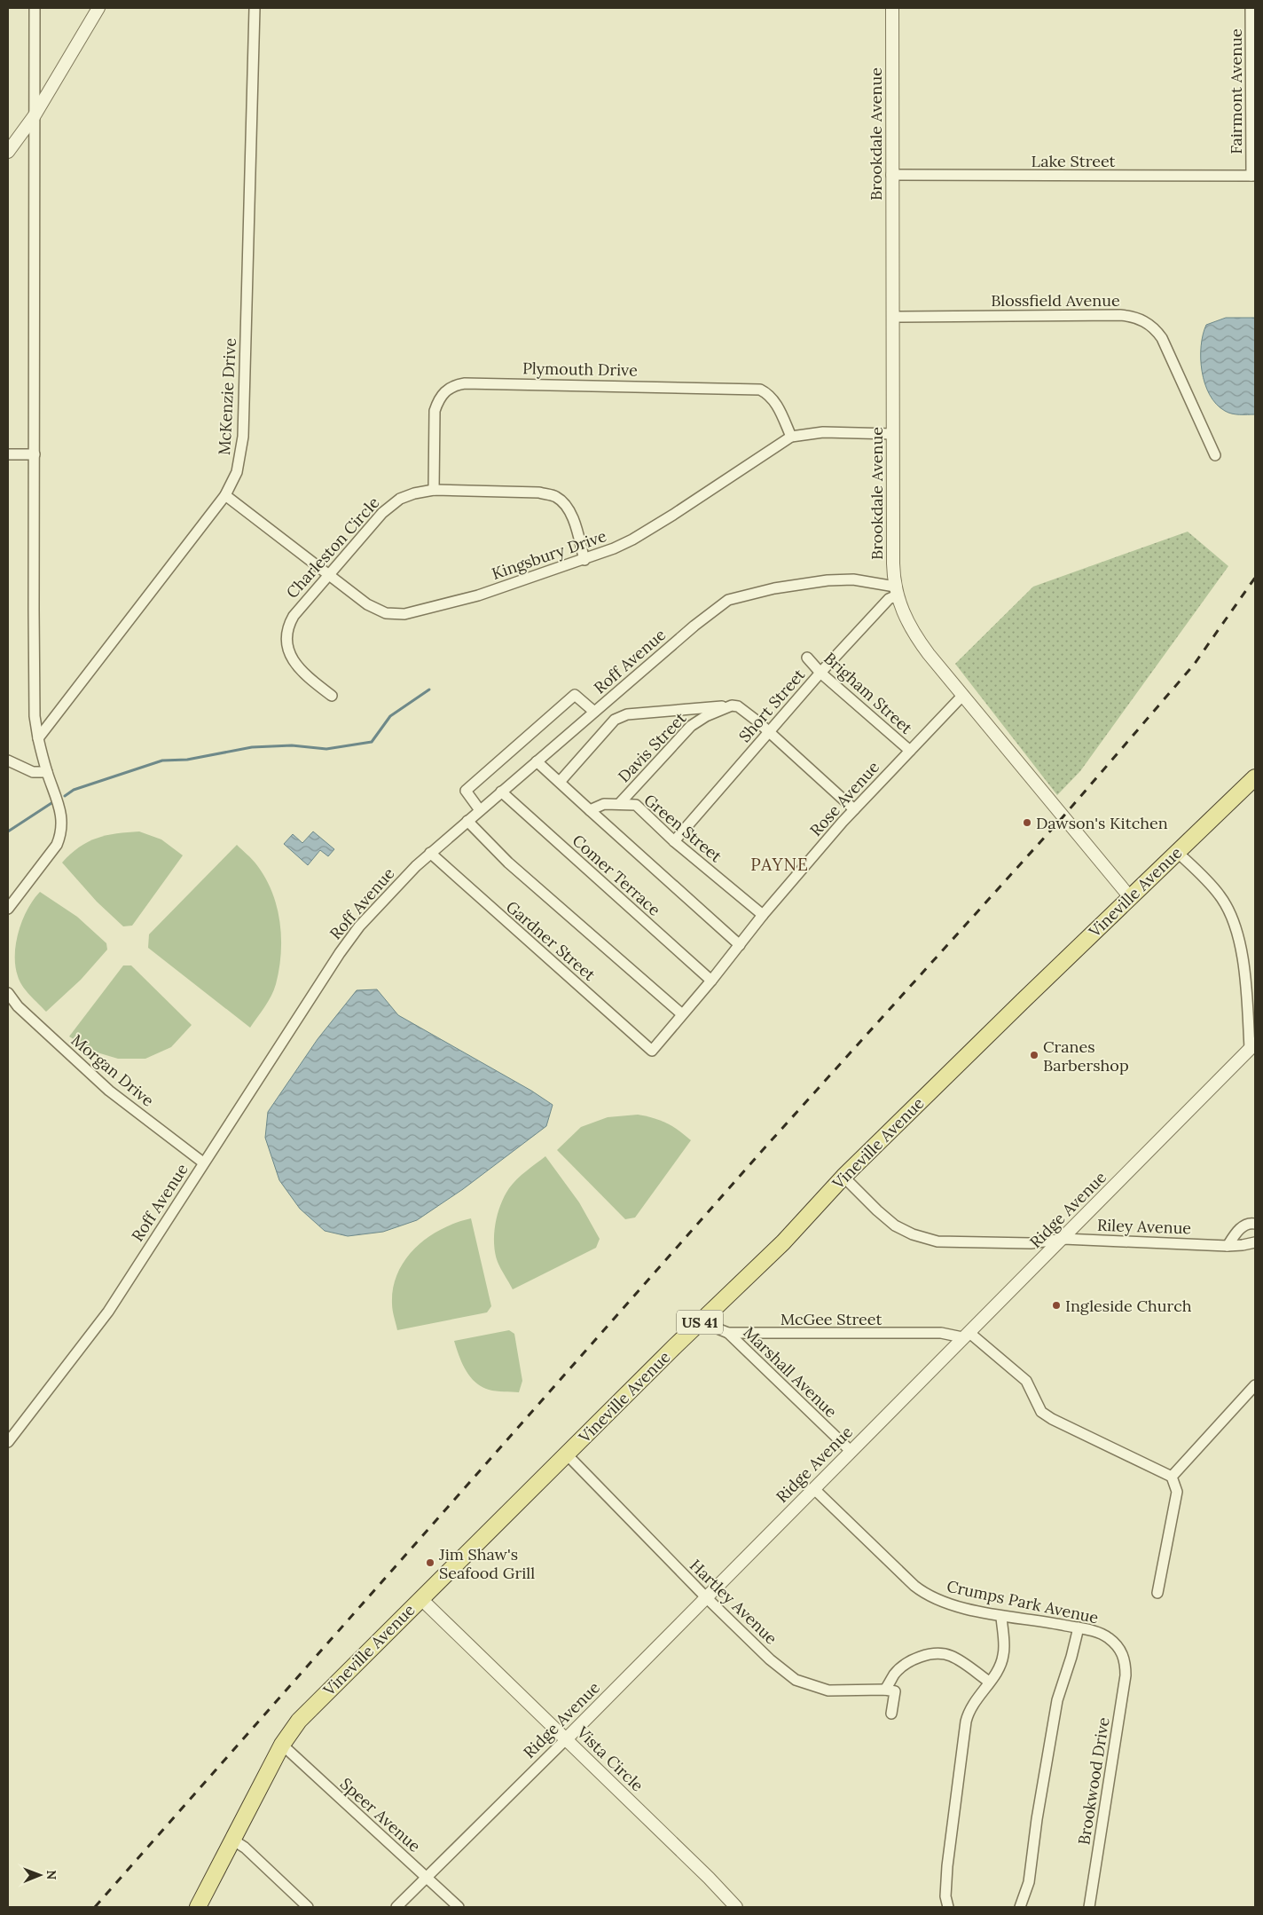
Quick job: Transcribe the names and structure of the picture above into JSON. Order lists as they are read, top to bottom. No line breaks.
{"streets":{"main road":["Vineville Avenue","US 41"],"street":["Fairmont Avenue","Brookdale Avenue","Lake Street","Blossfield Avenue","Plymouth Drive","McKenzie Drive","Charleston Circle","Kingsbury Drive","Roff Avenue","Brigham Street","Short Street","Davis Street","Rose Avenue","Green Street","Comer Terrace","Gardner Street","Morgan Drive","Ridge Avenue","Riley Avenue","McGee Street","Marshall Avenue","Hartley Avenue","Crumps Park Avenue","Vista Circle","Brookwood Drive","Speer Avenue"]},"crossings":[["Fairmont Avenue","Lake Street"],["Brookdale Avenue","Lake Street"],["Brookdale Avenue","Blossfield Avenue"],["Brookdale Avenue","Kingsbury Drive"],["Brookdale Avenue","Roff Avenue"],["Brookdale Avenue","Short Street"],["Brookdale Avenue","Rose Avenue"],["Brookdale Avenue","Vineville Avenue"],["Plymouth Drive","Charleston Circle"],["Plymouth Drive","Kingsbury Drive"],["McKenzie Drive","Kingsbury Drive"],["Charleston Circle","Kingsbury Drive"],["Roff Avenue","Short Street"],["Roff Avenue","Comer Terrace"],["Roff Avenue","Gardner Street"],["Roff Avenue","Morgan Drive"],["Brigham Street","Short Street"],["Brigham Street","Rose Avenue"],["Short Street","Green Street"],["Davis Street","Green Street"],["Rose Avenue","Green Street"],["Rose Avenue","Comer Terrace"],["Rose Avenue","Gardner Street"],["Vineville Avenue","Riley Avenue"],["Vineville Avenue","Hartley Avenue"],["Vineville Avenue","Vista Circle"],["Vineville Avenue","Speer Avenue"],["Ridge Avenue","Riley Avenue"],["Ridge Avenue","McGee Street"],["Ridge Avenue","Marshall Avenue"],["Ridge Avenue","Hartley Avenue"],["Ridge Avenue","Crumps Park Avenue"],["Ridge Avenue","Vista Circle"],["Ridge Avenue","Speer Avenue"],["McGee Street","Marshall Avenue"],["Crumps Park Avenue","Brookwood Drive"]],"districts":["PAYNE"],"places":["Dawson's Kitchen","Cranes Barbershop","Ingleside Church","Jim Shaw's Seafood Grill"],"north":"right"}
